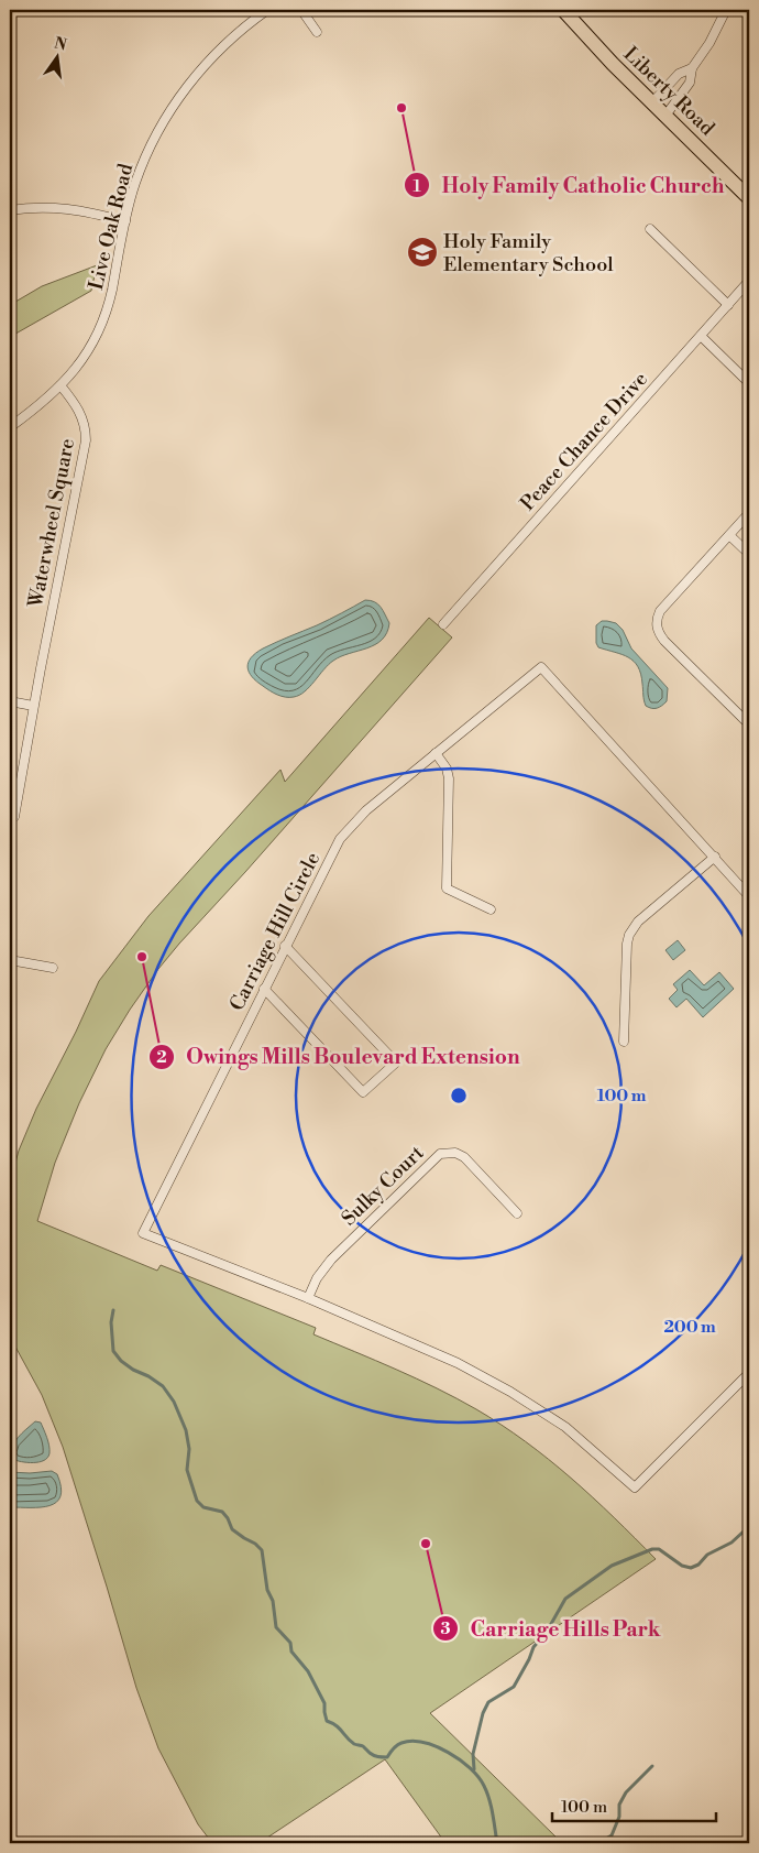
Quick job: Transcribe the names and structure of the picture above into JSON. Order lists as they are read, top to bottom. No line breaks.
{"streets":{"main road":["Liberty Road"],"street":["Live Oak Road","Peace Chance Drive","Waterwheel Square","Carriage Hill Circle","Sulky Court"]},"crossings":[["Live Oak Road","Waterwheel Square"],["Carriage Hill Circle","Sulky Court"]],"places":{"other":["Holy Family Catholic Church","Owings Mills Boulevard Extension","Carriage Hills Park"],"school or university":["Holy Family Elementary School"]},"scale_bar":"100 m","north":"top","rings":["100 m","200 m"]}
